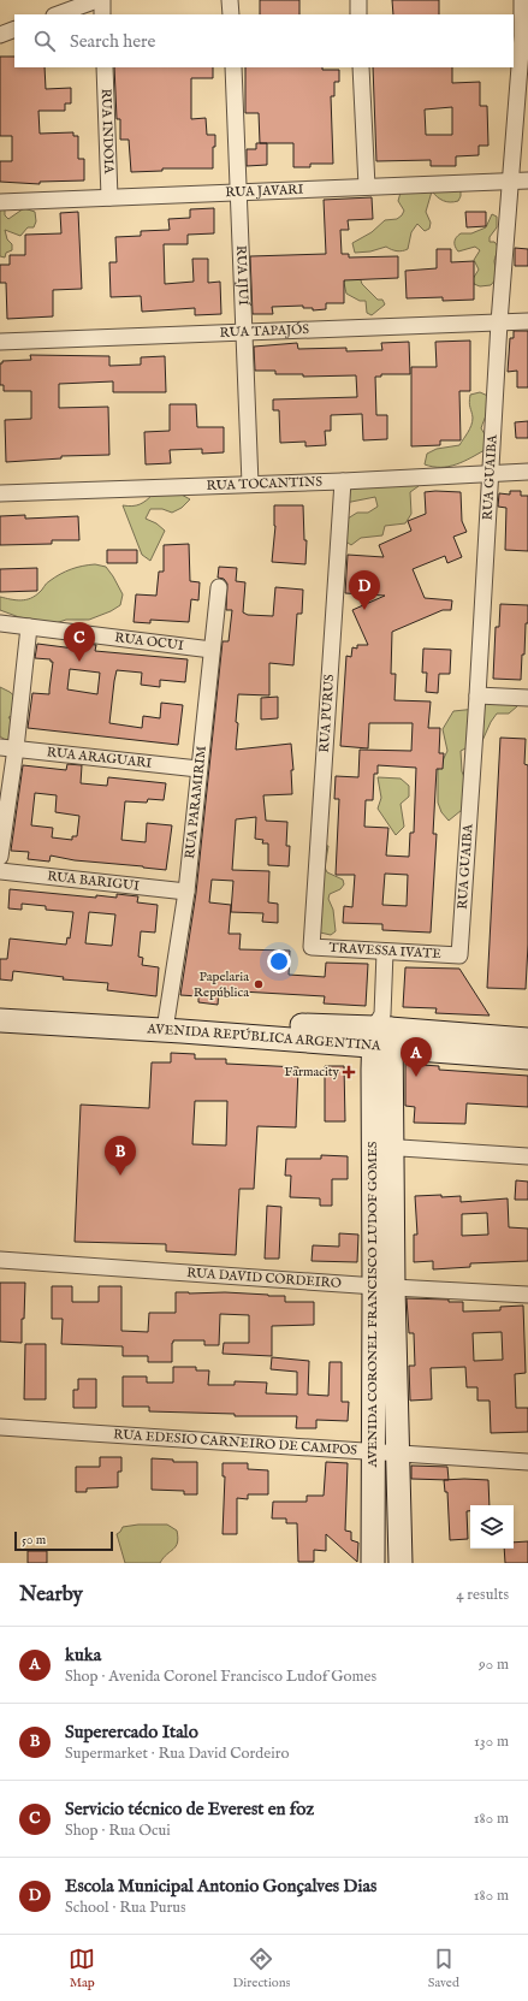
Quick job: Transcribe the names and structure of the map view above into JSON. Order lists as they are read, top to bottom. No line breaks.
{"streets":{"main road":["AVENIDA REPÚBLICA ARGENTINA","AVENIDA CORONEL FRANCISCO LUDOF GOMES"],"street":["RUA INDOIA","RUA JAVARI","RUA IJUÍ","RUA TAPAJÓS","RUA GUAIBA","RUA TOCANTINS","RUA OCUI","RUA PURUS","RUA ARAGUARI","RUA PARAMIRIM","RUA BARIGUI","TRAVESSA IVATE","RUA DAVID CORDEIRO","RUA EDESIO CARNEIRO DE CAMPOS"]},"crossings":[["RUA INDOIA","RUA JAVARI"],["RUA JAVARI","RUA IJUÍ"],["RUA JAVARI","RUA GUAIBA"],["RUA IJUÍ","RUA TAPAJÓS"],["RUA IJUÍ","RUA TOCANTINS"],["RUA TAPAJÓS","RUA GUAIBA"],["RUA GUAIBA","RUA TOCANTINS"],["RUA GUAIBA","TRAVESSA IVATE"],["RUA TOCANTINS","RUA PURUS"],["RUA OCUI","RUA PARAMIRIM"],["RUA PURUS","TRAVESSA IVATE"],["RUA ARAGUARI","RUA PARAMIRIM"],["RUA PARAMIRIM","RUA BARIGUI"],["RUA PARAMIRIM","AVENIDA REPÚBLICA ARGENTINA"],["AVENIDA REPÚBLICA ARGENTINA","AVENIDA CORONEL FRANCISCO LUDOF GOMES"],["RUA DAVID CORDEIRO","AVENIDA CORONEL FRANCISCO LUDOF GOMES"],["AVENIDA CORONEL FRANCISCO LUDOF GOMES","RUA EDESIO CARNEIRO DE CAMPOS"]],"places":{"other":["Papelaria República"],"health":["Farmacity"]},"scale_bar":"50 m","page":{"search":"Search here","pins":["D","C","A","B"],"scale":"50 m","heading":["Nearby","4 results"],"list":[{"mark":"A","name":"kuka","note":"Shop · Avenida Coronel Francisco Ludof Gomes","value":"90 m"},{"mark":"B","name":"Superercado Italo","note":"Supermarket · Rua David Cordeiro","value":"130 m"},{"mark":"C","name":"Servicio técnico de Everest en foz","note":"Shop · Rua Ocui","value":"180 m"},{"mark":"D","name":"Escola Municipal Antonio Gonçalves Dias","note":"School · Rua Purus","value":"180 m"}],"nav":["Map","Directions","Saved"]}}
